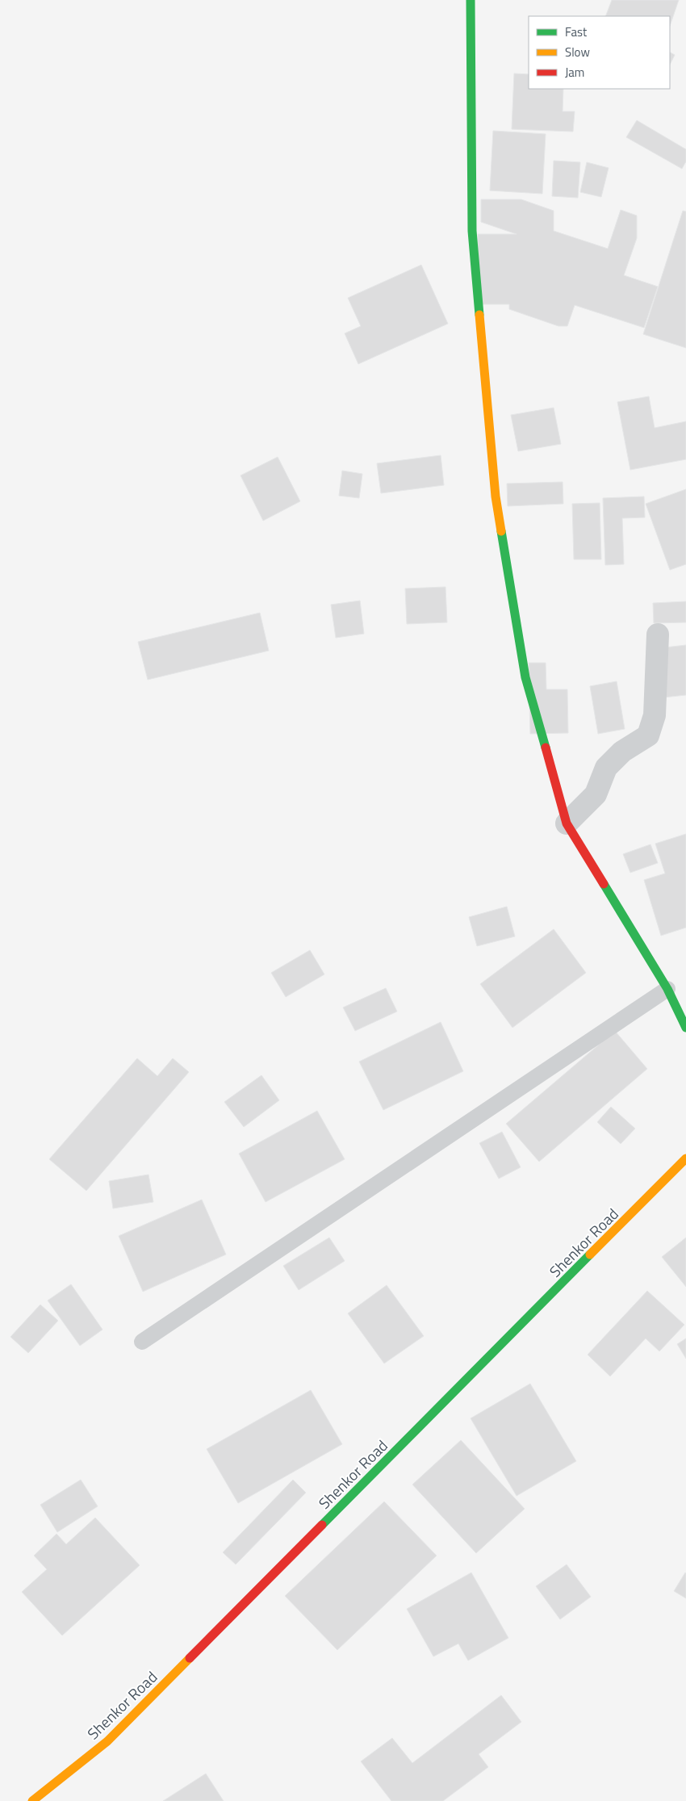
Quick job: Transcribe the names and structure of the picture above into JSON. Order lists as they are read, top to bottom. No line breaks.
{"streets":{"street":["Shenkor Road"]},"legend":["Fast","Slow","Jam"]}
